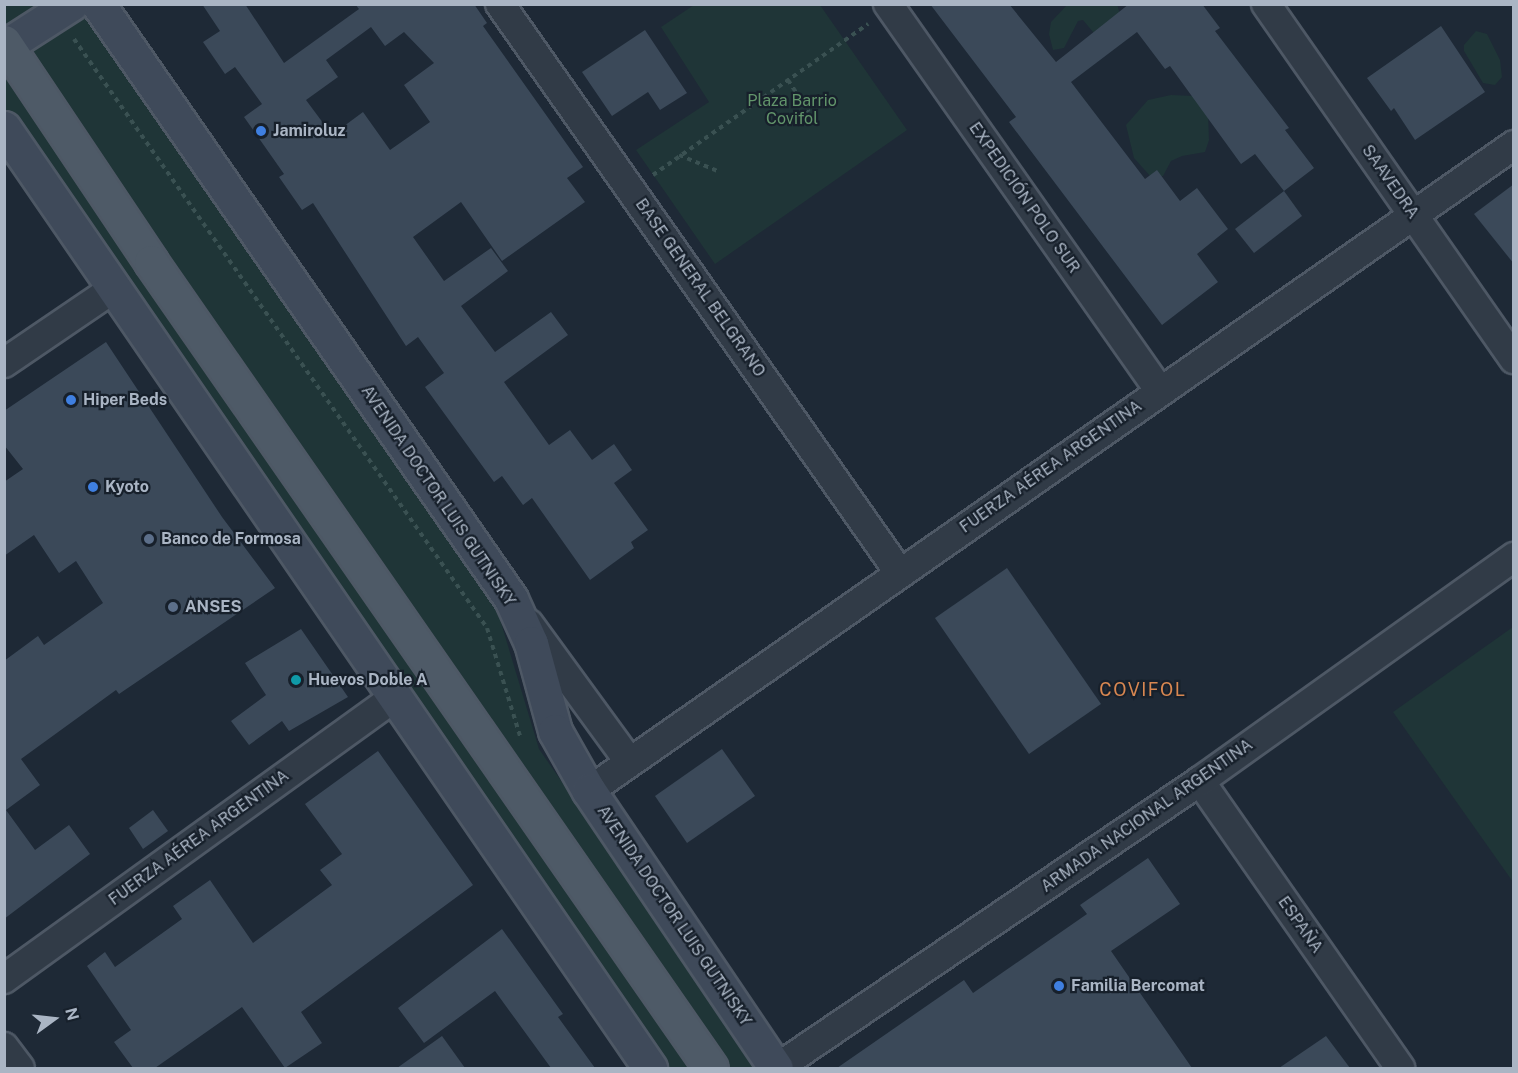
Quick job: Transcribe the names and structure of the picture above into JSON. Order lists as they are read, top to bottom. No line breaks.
{"streets":{"main road":["AVENIDA DOCTOR LUIS GUTNISKY"],"street":["SAAVEDRA","EXPEDICIÓN POLO SUR","BASE GENERAL BELGRANO","FUERZA AÉREA ARGENTINA","ARMADA NACIONAL ARGENTINA","ESPAÑA"]},"crossings":[["SAAVEDRA","FUERZA AÉREA ARGENTINA"],["EXPEDICIÓN POLO SUR","FUERZA AÉREA ARGENTINA"],["BASE GENERAL BELGRANO","FUERZA AÉREA ARGENTINA"],["FUERZA AÉREA ARGENTINA","AVENIDA DOCTOR LUIS GUTNISKY"],["AVENIDA DOCTOR LUIS GUTNISKY","ARMADA NACIONAL ARGENTINA"],["ARMADA NACIONAL ARGENTINA","ESPAÑA"]],"districts":["COVIFOL"],"parks":["Plaza Barrio Covifol"],"places":["Jamiroluz","Hiper Beds","Kyoto","Banco de Formosa","ANSES","Huevos Doble A","Familia Bercomat"],"north":"right"}
